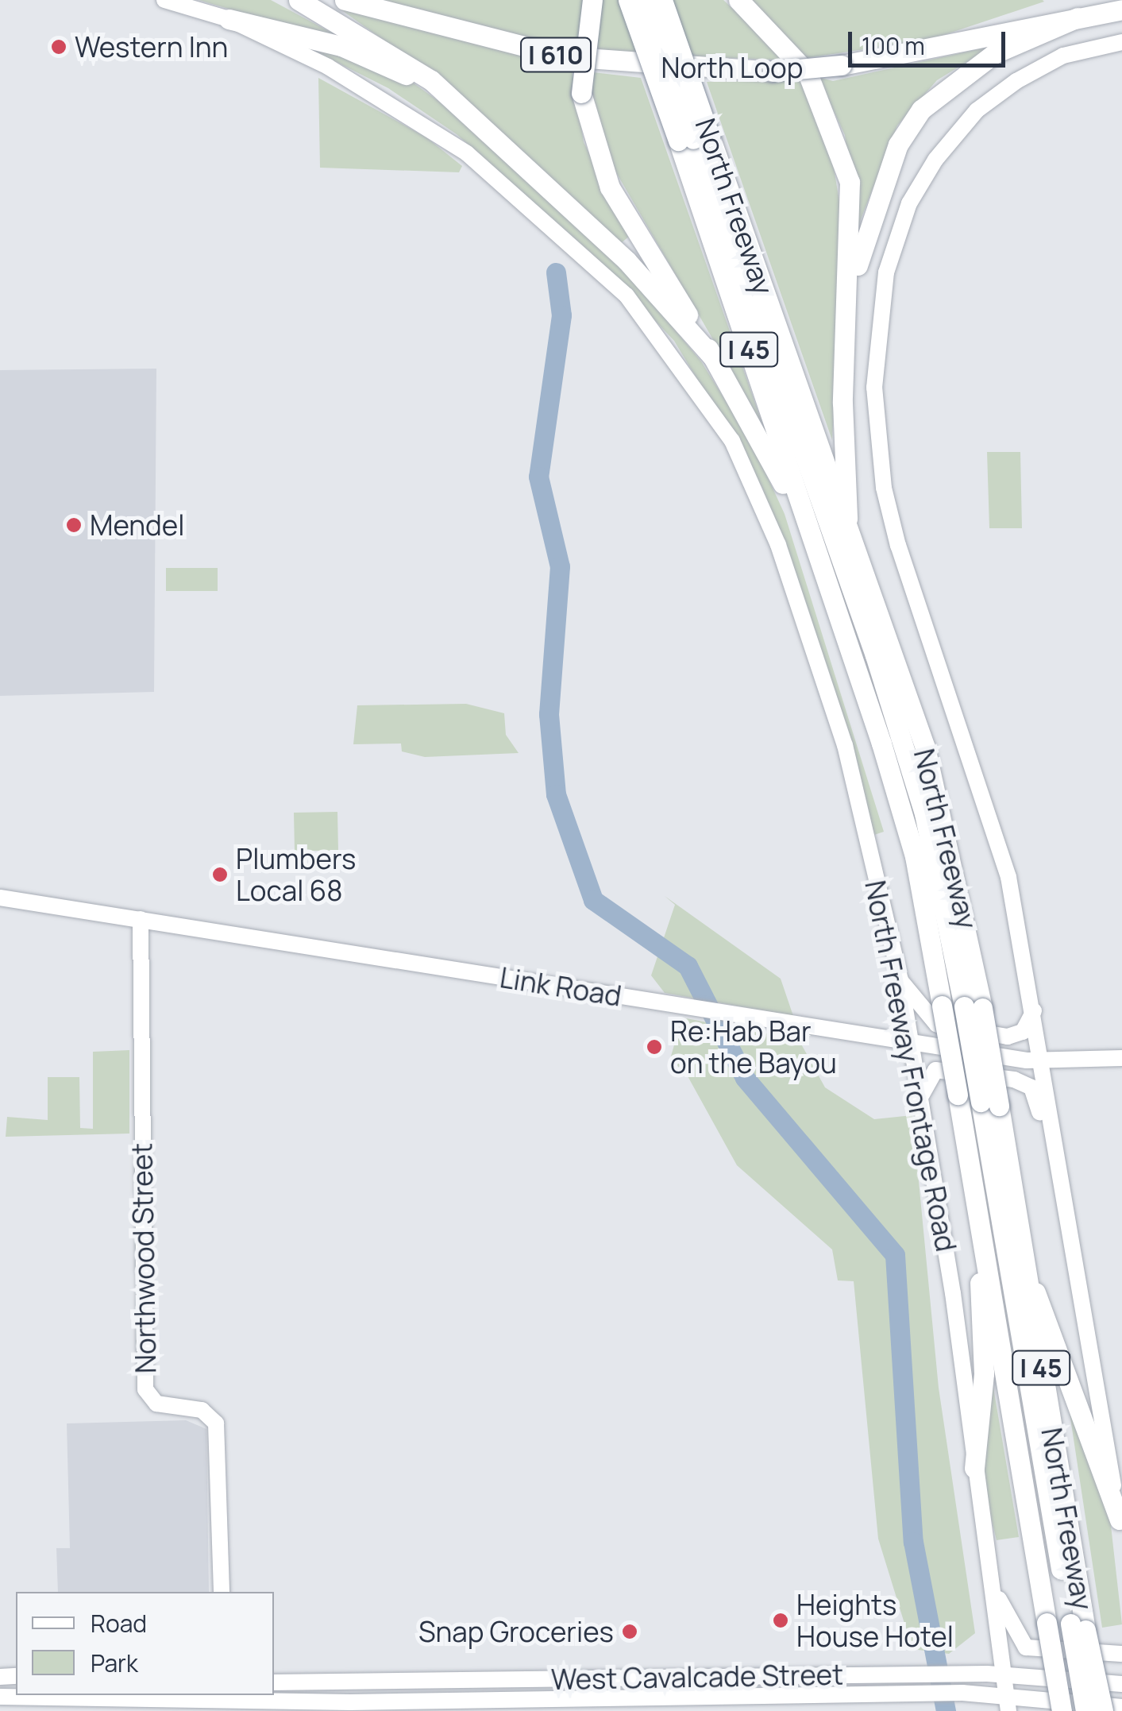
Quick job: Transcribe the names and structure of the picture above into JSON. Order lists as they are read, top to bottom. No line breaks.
{"streets":{"highway":["I 610","North Loop","North Freeway","I 45"],"main road":["Link Road","North Freeway Frontage Road","Northwood Street","West Cavalcade Street"]},"crossings":[["Link Road","North Freeway Frontage Road"],["Link Road","Northwood Street"],["North Freeway Frontage Road","West Cavalcade Street"]],"places":["Western Inn","Mendel","Plumbers Local 68","Re:Hab Bar on the Bayou","Heights House Hotel","Snap Groceries"],"legend":["Road","Park"],"scale_bar":"100 m"}
